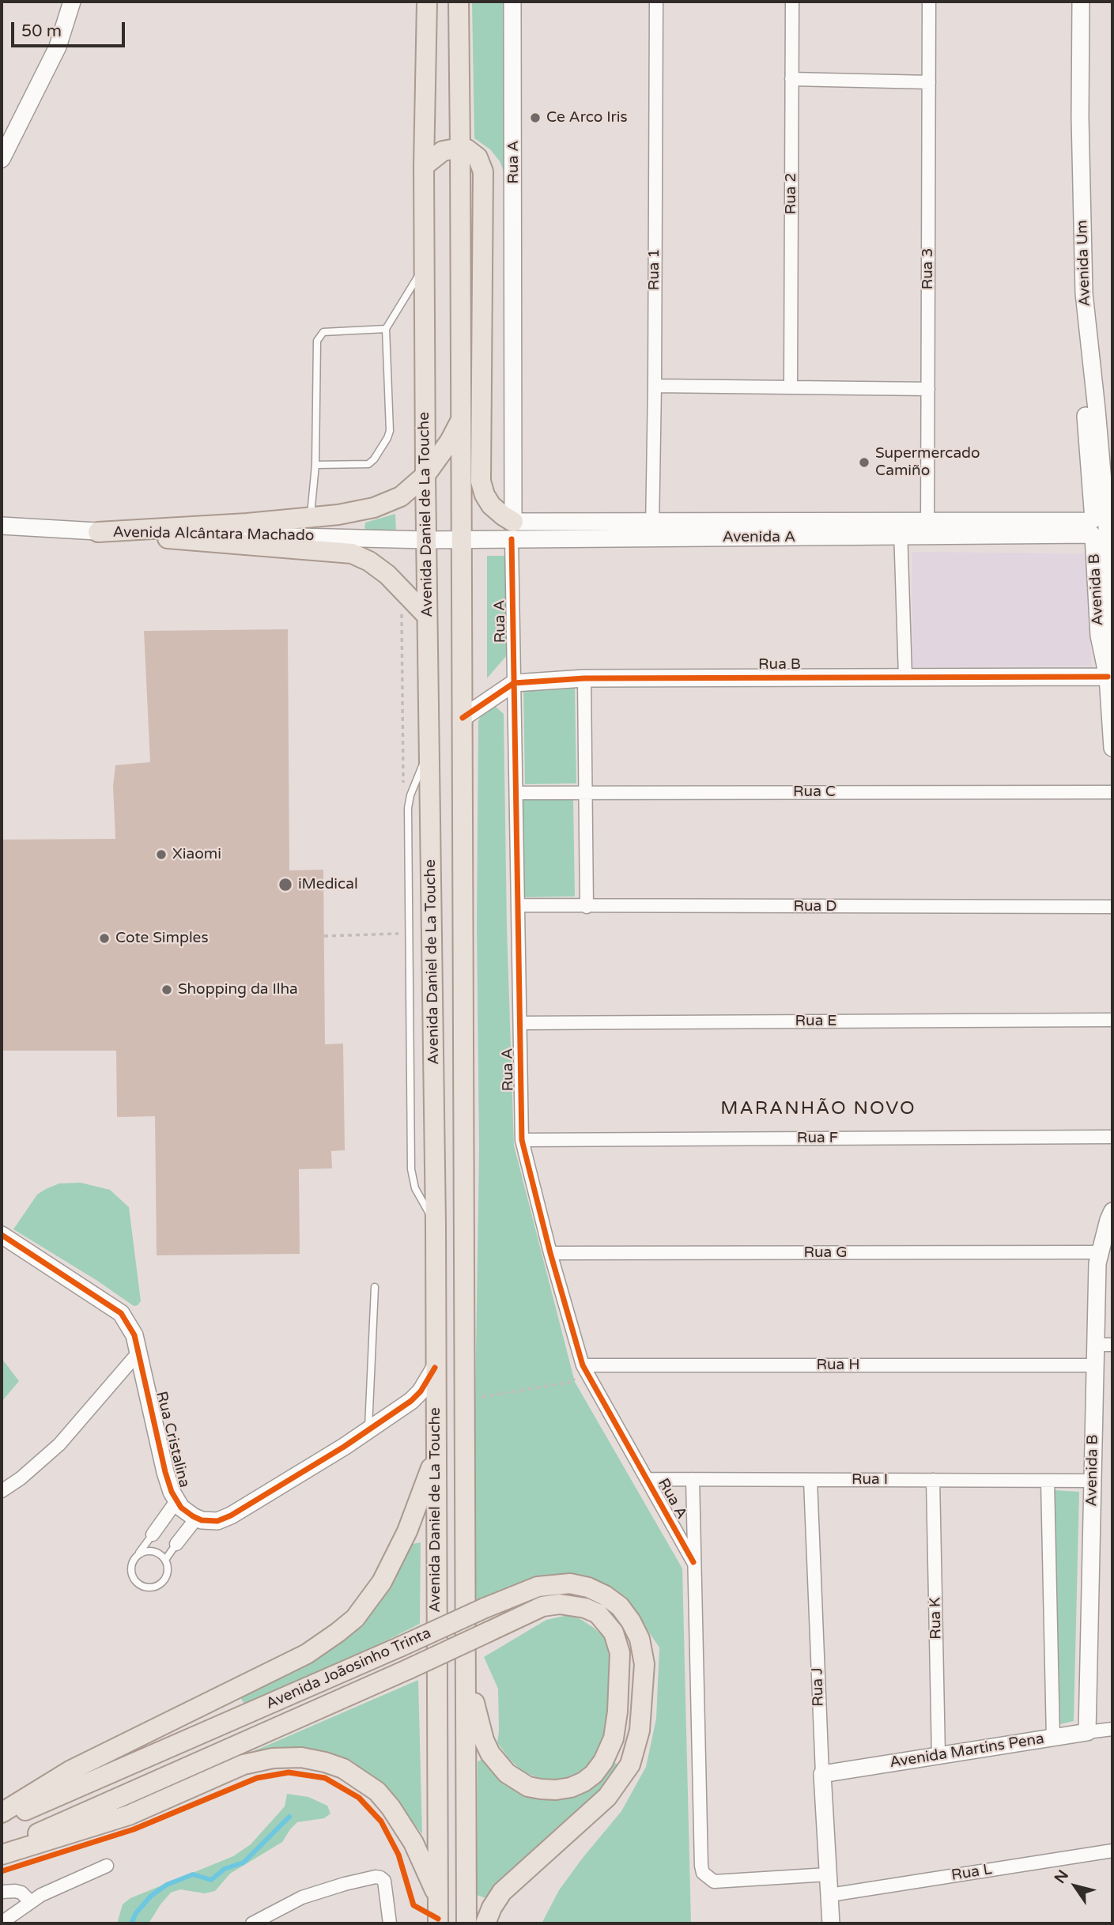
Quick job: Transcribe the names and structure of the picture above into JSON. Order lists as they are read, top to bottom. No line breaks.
{"streets":{"main road":["Avenida Daniel de La Touche","Avenida Joãosinho Trinta"],"street":["Rua A","Rua 2","Avenida Um","Rua 3","Rua 1","Avenida Alcântara Machado","Avenida A","Avenida B","Rua B","Rua C","Rua D","Rua E","Rua F","Rua G","Rua H","Rua Cristalina","Rua I","Rua K","Rua J","Avenida Martins Pena","Rua L"]},"crossings":[["Rua A","Avenida A"],["Rua A","Rua B"],["Rua A","Rua C"],["Rua A","Rua D"],["Rua A","Rua E"],["Rua A","Rua F"],["Rua A","Rua G"],["Rua A","Rua H"],["Rua A","Rua I"],["Rua A","Rua J"],["Avenida Um","Avenida A"],["Avenida Um","Avenida B"],["Rua 3","Avenida A"],["Rua 1","Avenida A"],["Avenida Daniel de La Touche","Avenida Alcântara Machado"],["Avenida Daniel de La Touche","Avenida A"],["Avenida Daniel de La Touche","Avenida Joãosinho Trinta"],["Avenida Alcântara Machado","Avenida A"],["Avenida A","Avenida B"],["Avenida B","Rua B"],["Avenida B","Rua G"],["Avenida B","Rua H"],["Avenida B","Rua I"],["Avenida B","Avenida Martins Pena"],["Rua I","Rua K"],["Rua I","Rua J"],["Rua K","Avenida Martins Pena"],["Rua J","Avenida Martins Pena"],["Rua J","Rua L"]],"districts":["MARANHÃO NOVO"],"places":["Ce Arco Iris","Supermercado Camiño","Xiaomi","iMedical","Cote Simples","Shopping da Ilha"],"scale_bar":"50 m","north":"top left"}
